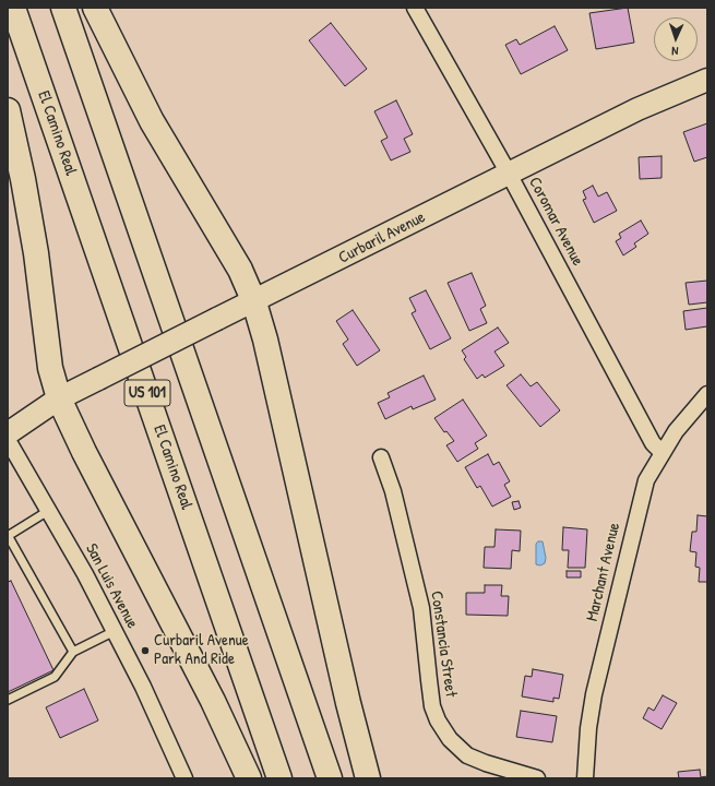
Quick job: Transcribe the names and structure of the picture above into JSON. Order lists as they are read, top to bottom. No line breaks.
{"streets":{"highway":["El Camino Real","US 101"],"main road":["Curbaril Avenue"],"street":["Coromar Avenue","Marchant Avenue","San Luis Avenue","Constancia Street"]},"crossings":[["Coromar Avenue","Curbaril Avenue"],["Coromar Avenue","Marchant Avenue"]],"places":["Curbaril Avenue Park And Ride"],"north":"bottom"}
